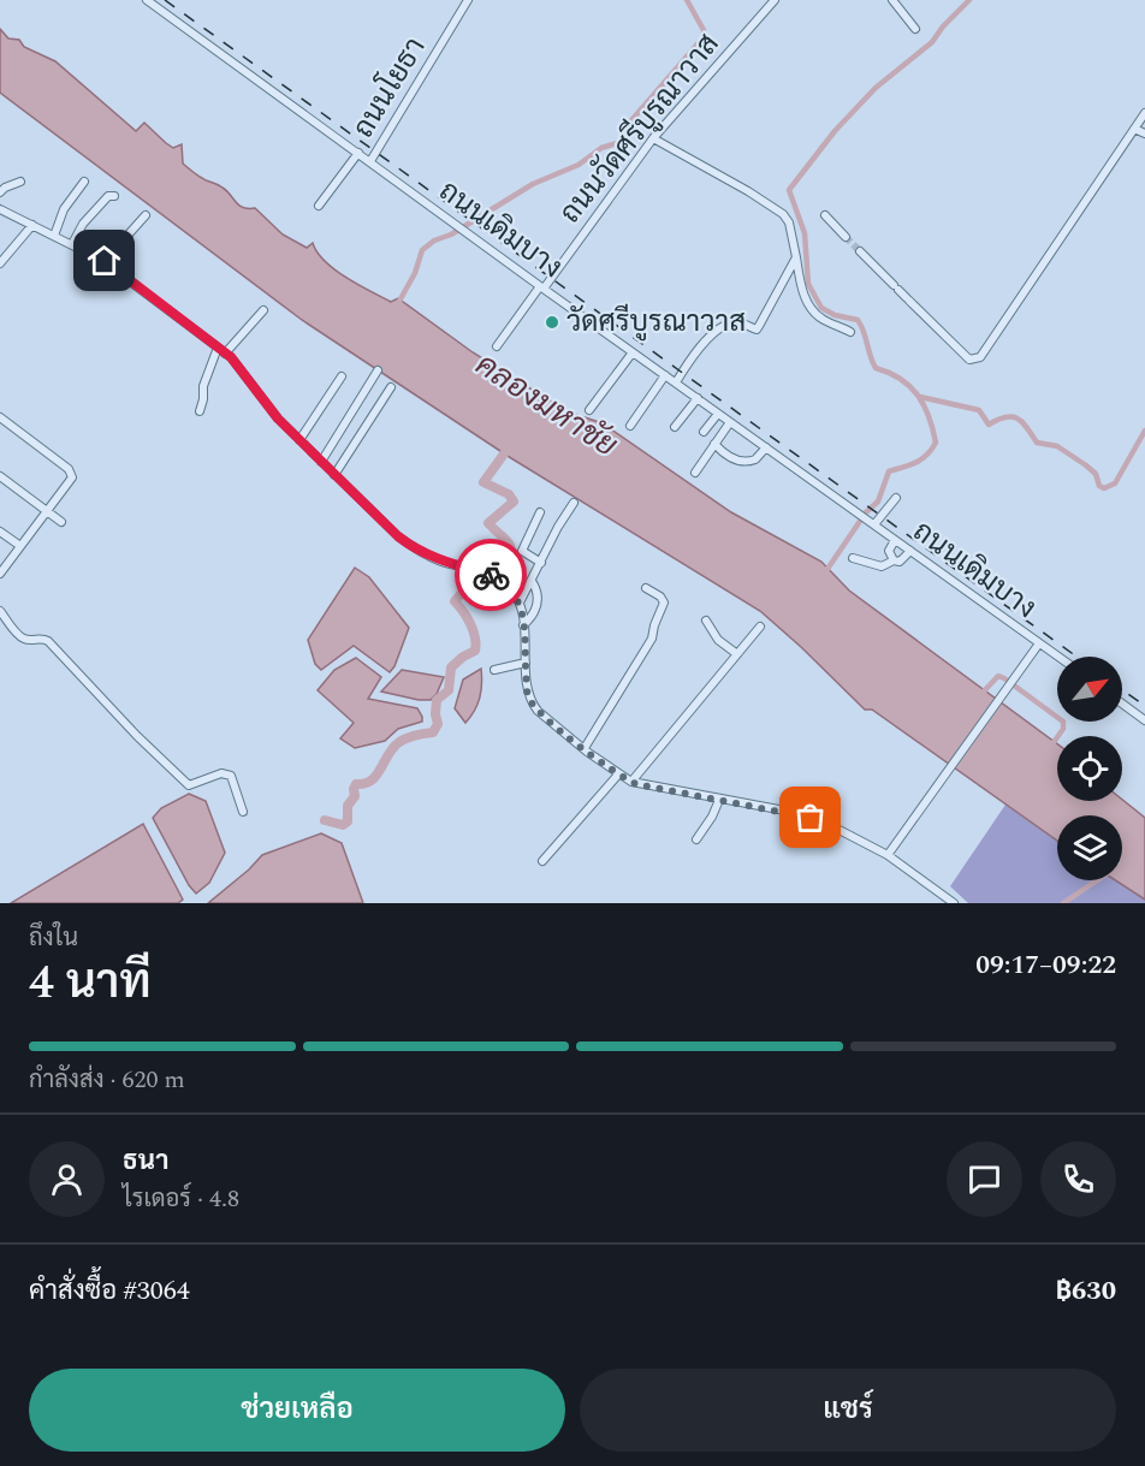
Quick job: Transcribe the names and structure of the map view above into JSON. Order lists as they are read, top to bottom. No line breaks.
{"streets":{"street":["ถนนโยธา","ถนนวัดศรีบูรณาวาส","ถนนเดิมบาง"]},"crossings":[["ถนนโยธา","ถนนเดิมบาง"],["ถนนวัดศรีบูรณาวาส","ถนนเดิมบาง"]],"water":["คลองมหาชัย"],"places":["วัดศรีบูรณาวาส"],"north":"top right","page":{"heading":["4 นาที","ถึงใน","09:17–09:22"],"panel":["ธนา","ไรเดอร์ · 4.8","คำสั่งซื้อ #3064","฿630"],"bar":"กำลังส่ง · 620 m","buttons":["ช่วยเหลือ","แชร์"]}}
